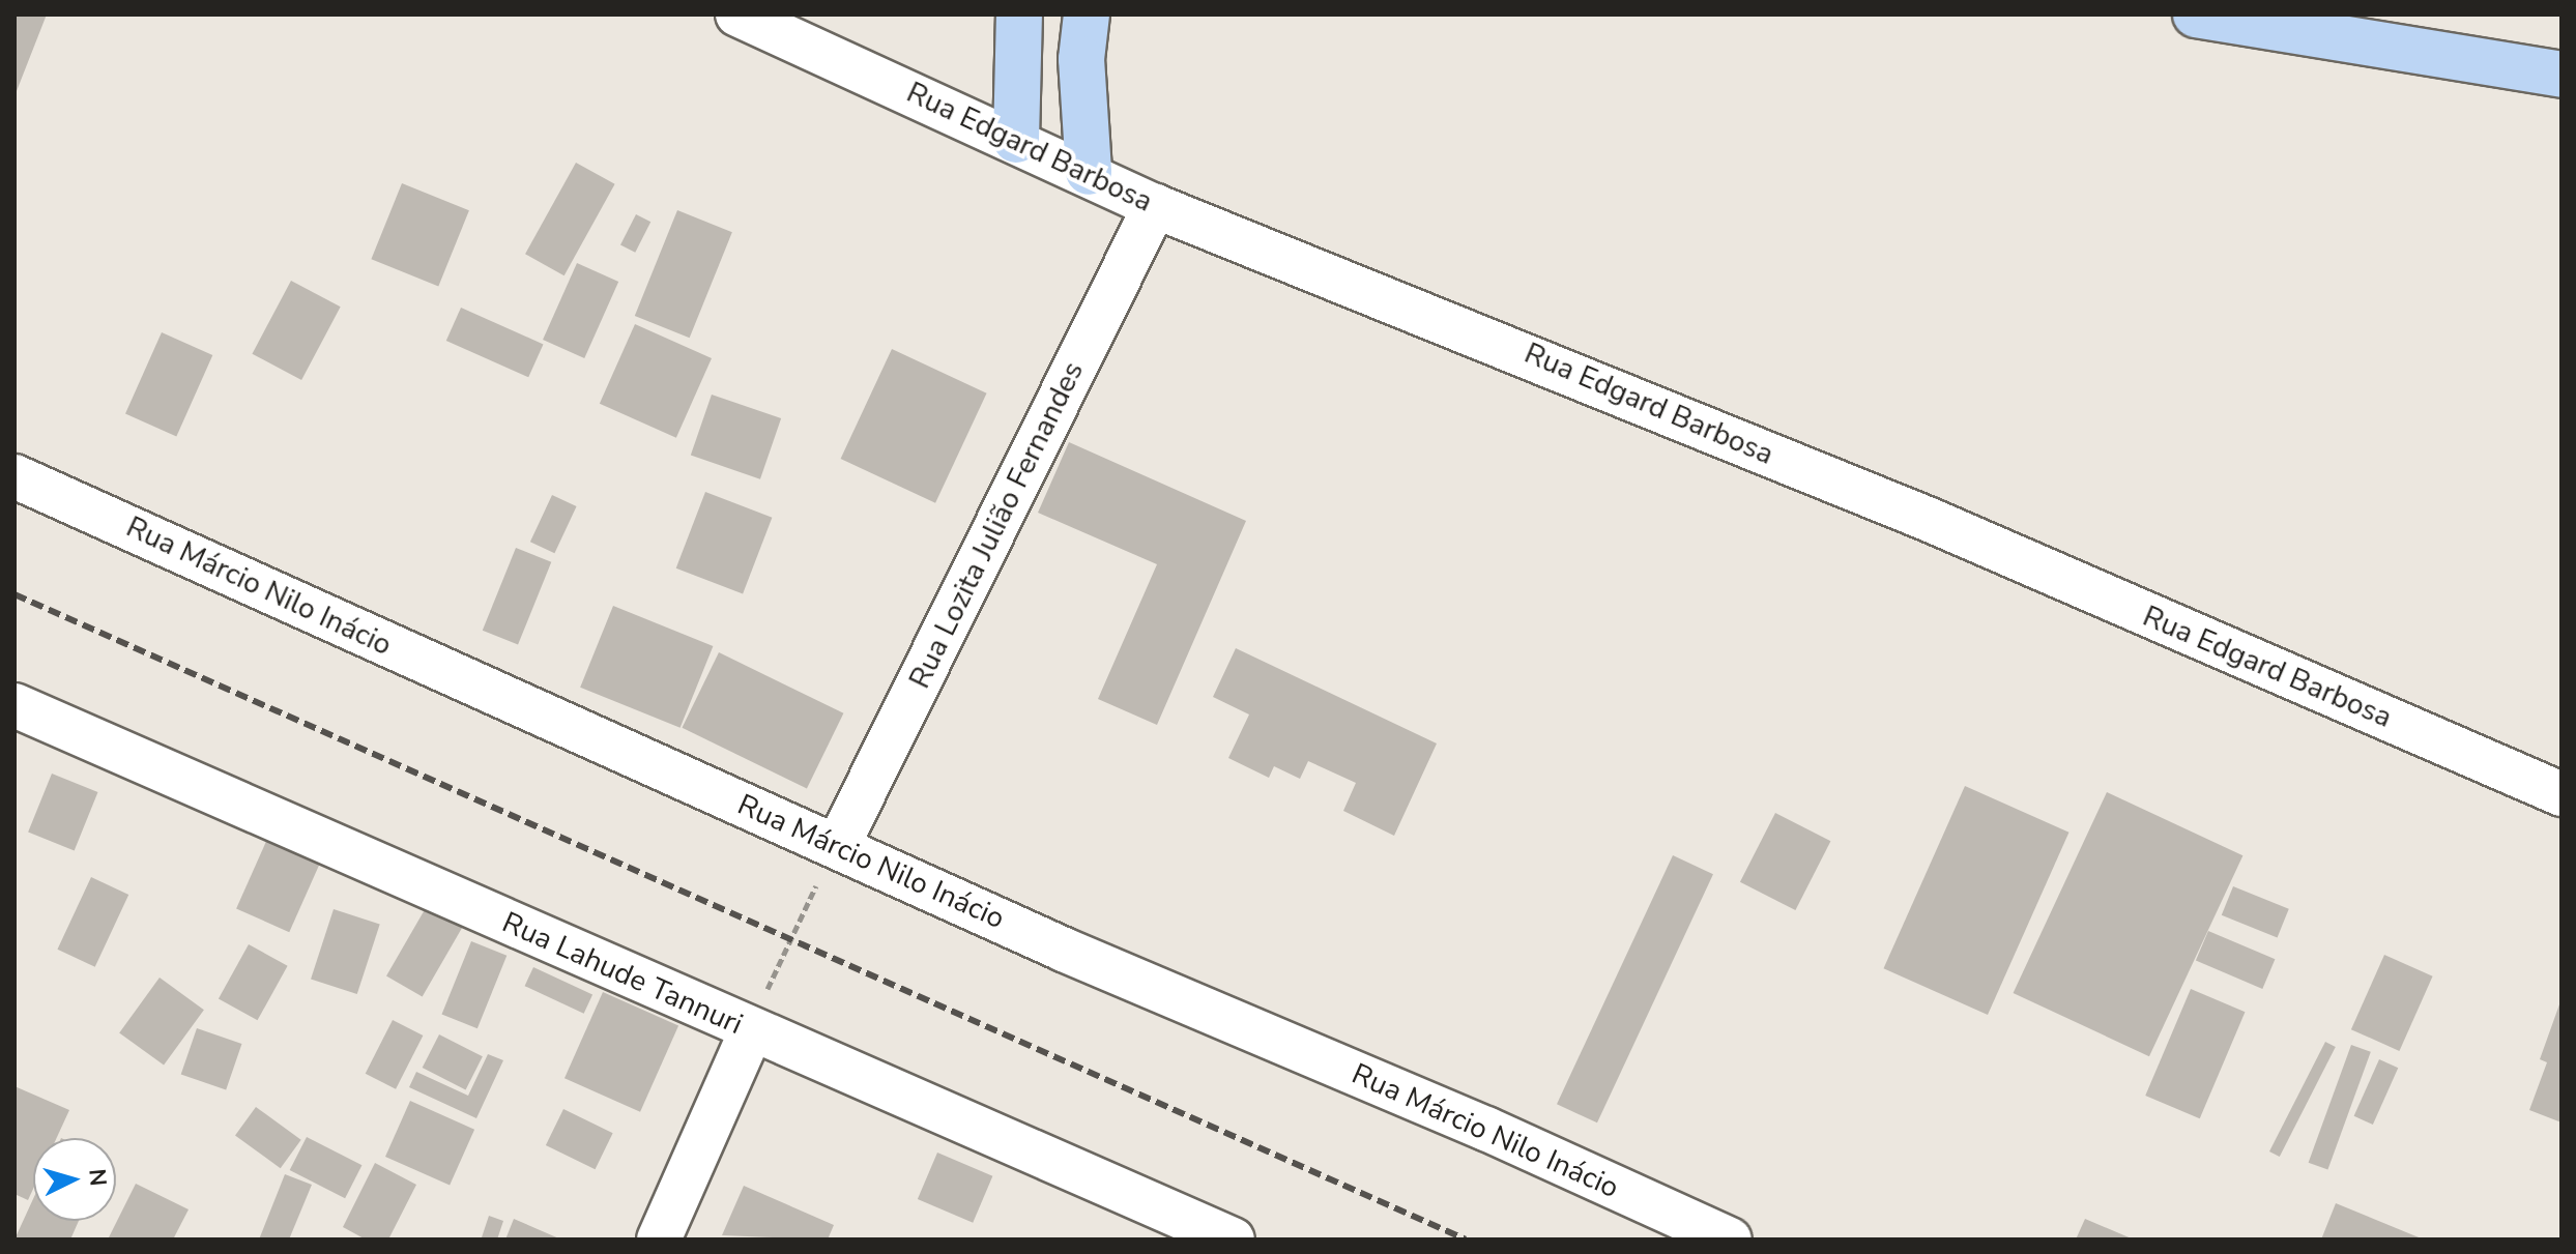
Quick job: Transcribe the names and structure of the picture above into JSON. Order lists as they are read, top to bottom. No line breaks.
{"streets":{"street":["Rua Edgard Barbosa","Rua Lozita Julião Fernandes","Rua Márcio Nilo Inácio","Rua Lahude Tannuri"]},"crossings":[["Rua Edgard Barbosa","Rua Lozita Julião Fernandes"],["Rua Lozita Julião Fernandes","Rua Márcio Nilo Inácio"]],"north":"right"}
